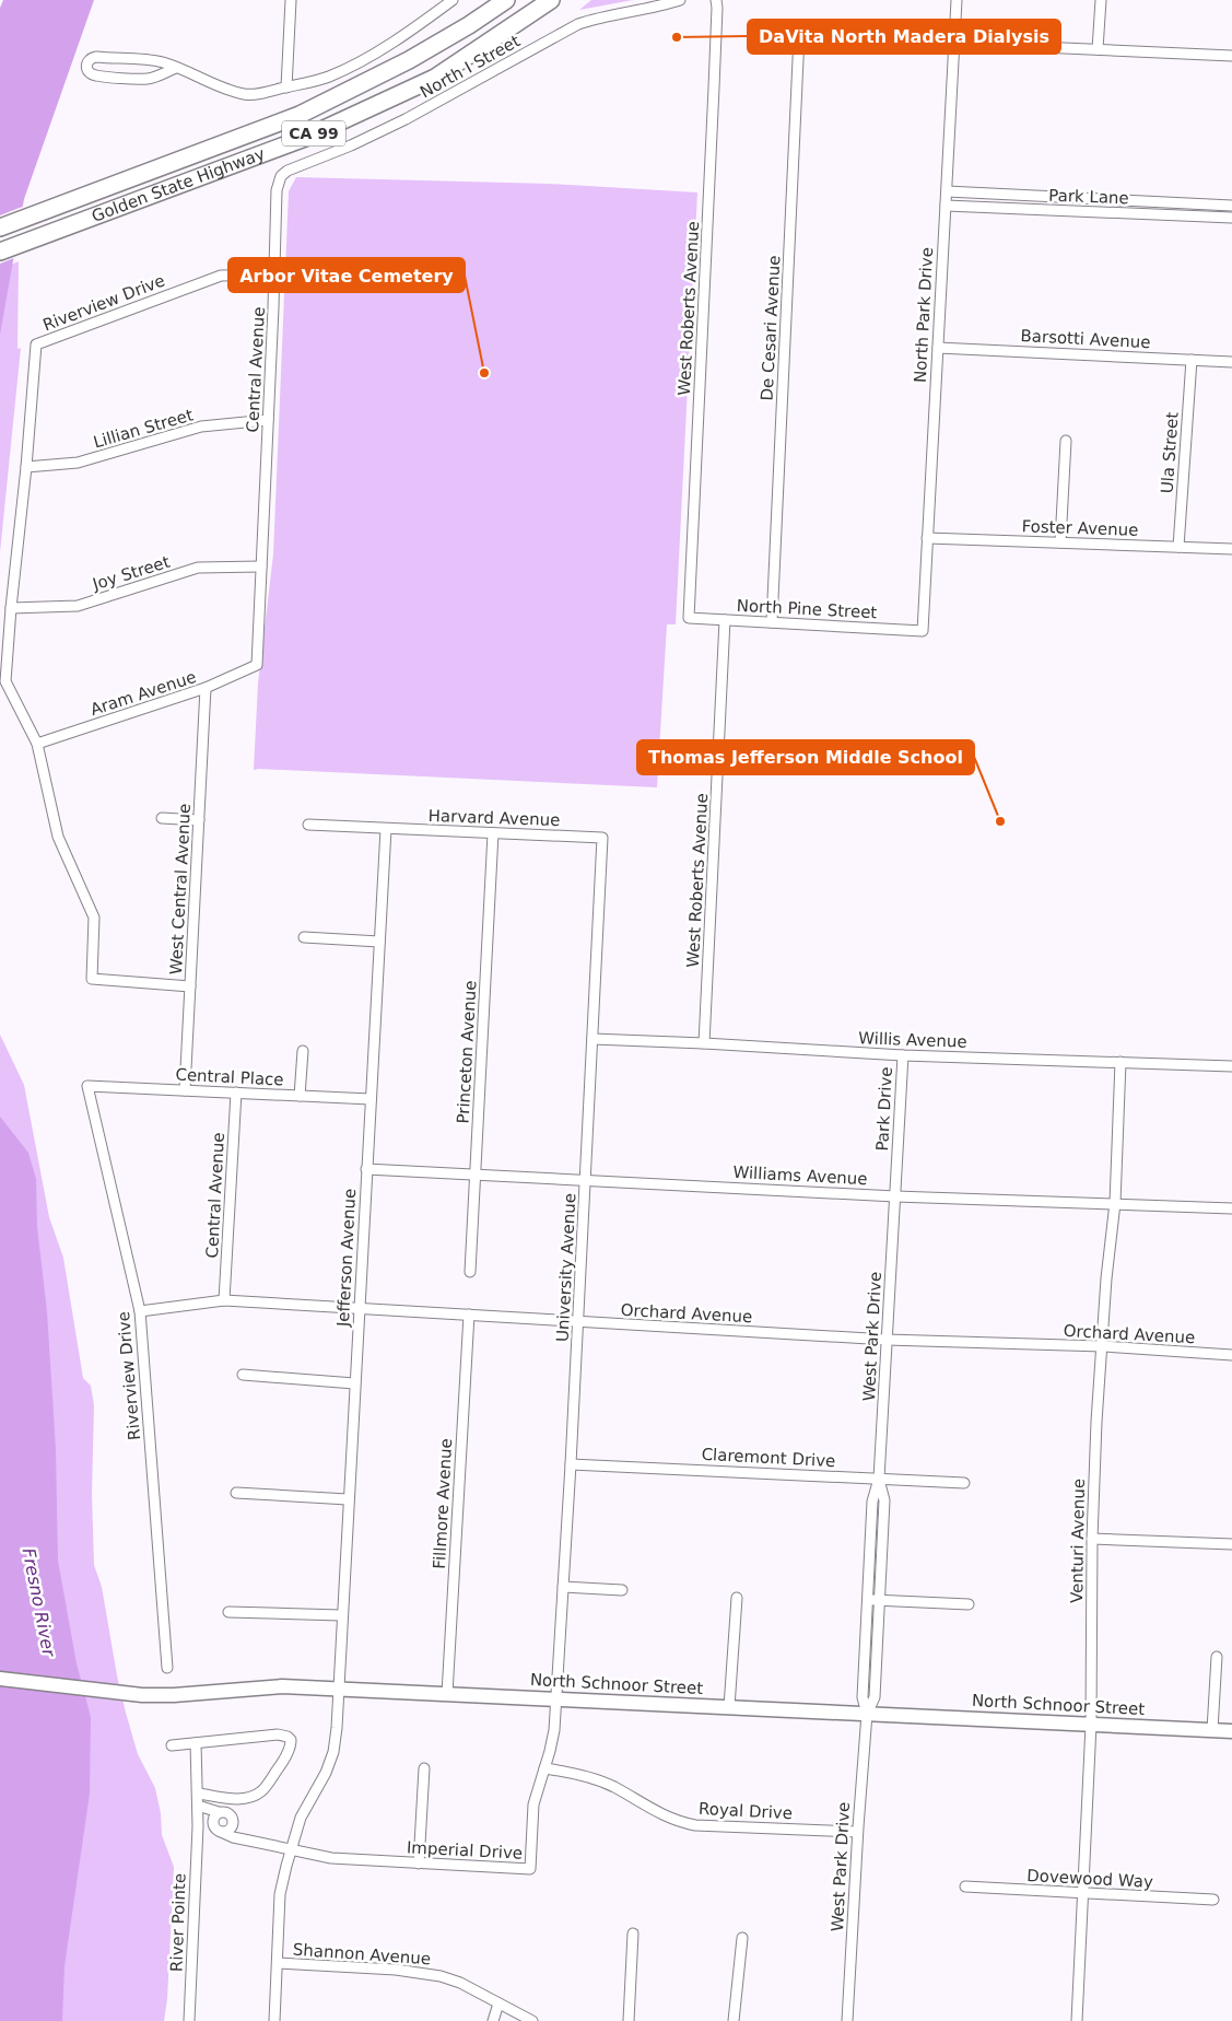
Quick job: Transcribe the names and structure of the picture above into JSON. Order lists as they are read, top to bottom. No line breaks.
{"streets":{"highway":["CA 99","Golden State Highway"],"street":["North I Street","Park Lane","Riverview Drive","West Roberts Avenue","North Park Drive","De Cesari Avenue","Barsotti Avenue","Central Avenue","Lillian Street","Ula Street","Foster Avenue","Joy Street","North Pine Street","Aram Avenue","Harvard Avenue","West Central Avenue","Willis Avenue","Princeton Avenue","Central Place","Park Drive","Williams Avenue","Jefferson Avenue","University Avenue","Orchard Avenue","West Park Drive","Claremont Drive","Fillmore Avenue","Venturi Avenue","North Schnoor Street","Royal Drive","Imperial Drive","Dovewood Way","River Pointe","Shannon Avenue"]},"crossings":[["North I Street","Central Avenue"],["Park Lane","North Park Drive"],["Riverview Drive","Central Avenue"],["Riverview Drive","Lillian Street"],["Riverview Drive","Joy Street"],["Riverview Drive","Aram Avenue"],["Riverview Drive","West Central Avenue"],["Riverview Drive","Central Place"],["Riverview Drive","Orchard Avenue"],["West Roberts Avenue","North Pine Street"],["West Roberts Avenue","Willis Avenue"],["North Park Drive","De Cesari Avenue"],["North Park Drive","Barsotti Avenue"],["North Park Drive","Foster Avenue"],["North Park Drive","North Pine Street"],["De Cesari Avenue","North Pine Street"],["Barsotti Avenue","Ula Street"],["Central Avenue","Lillian Street"],["Central Avenue","Joy Street"],["Central Avenue","Aram Avenue"],["Central Avenue","Central Place"],["Central Avenue","Orchard Avenue"],["Ula Street","Foster Avenue"],["Joy Street","Aram Avenue"],["Aram Avenue","West Central Avenue"],["Harvard Avenue","Princeton Avenue"],["Harvard Avenue","Jefferson Avenue"],["Harvard Avenue","University Avenue"],["West Central Avenue","Central Place"],["Willis Avenue","Park Drive"],["Willis Avenue","University Avenue"],["Willis Avenue","Venturi Avenue"],["Princeton Avenue","Williams Avenue"],["Central Place","Jefferson Avenue"],["Park Drive","Williams Avenue"],["Park Drive","West Park Drive"],["Williams Avenue","Jefferson Avenue"],["Williams Avenue","University Avenue"],["Williams Avenue","West Park Drive"],["Williams Avenue","Venturi Avenue"],["Jefferson Avenue","Orchard Avenue"],["Jefferson Avenue","North Schnoor Street"],["University Avenue","Orchard Avenue"],["University Avenue","Claremont Drive"],["University Avenue","North Schnoor Street"],["University Avenue","Imperial Drive"],["Orchard Avenue","West Park Drive"],["Orchard Avenue","Fillmore Avenue"],["Orchard Avenue","Venturi Avenue"],["West Park Drive","Claremont Drive"],["West Park Drive","North Schnoor Street"],["West Park Drive","Royal Drive"],["Fillmore Avenue","North Schnoor Street"],["Venturi Avenue","North Schnoor Street"],["Venturi Avenue","Dovewood Way"],["North Schnoor Street","Imperial Drive"],["Royal Drive","Imperial Drive"]],"water":["Fresno River"],"places":["DaVita North Madera Dialysis","Arbor Vitae Cemetery","Thomas Jefferson Middle School"]}
